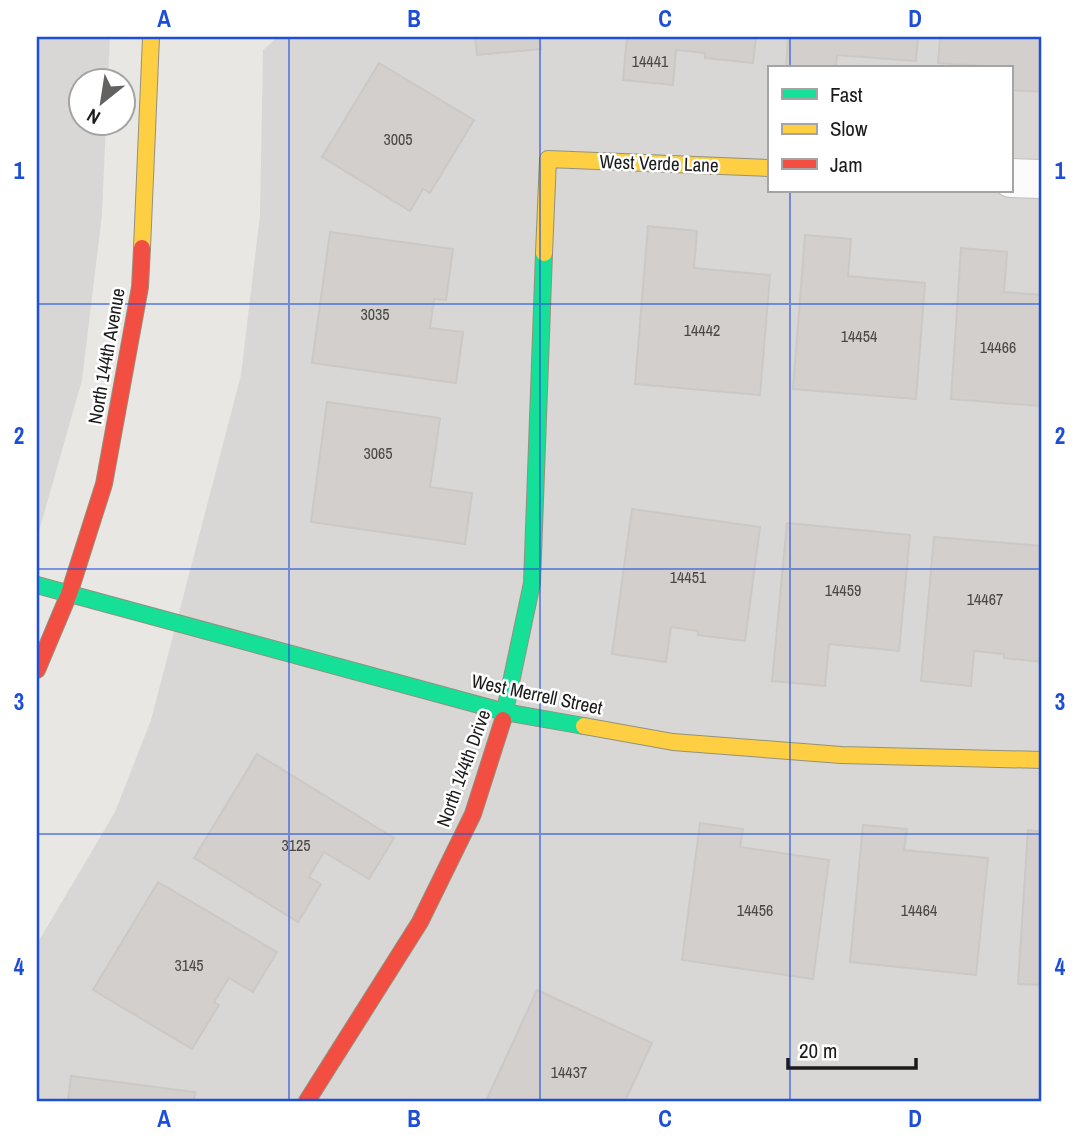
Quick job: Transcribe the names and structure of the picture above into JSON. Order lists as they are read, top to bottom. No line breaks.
{"streets":{"street":["West Verde Lane","North 144th Avenue","West Merrell Street","North 144th Drive"]},"crossings":[["West Verde Lane","North 144th Drive"],["North 144th Avenue","West Merrell Street"],["West Merrell Street","North 144th Drive"]],"house_numbers":["14441","3005","3035","14442","14454","14466","3065","14451","14459","14467","3125","14456","14464","3145","14437"],"legend":["Fast","Slow","Jam"],"scale_bar":"20 m","north":"bottom left","grid":{"columns":["A","B","C","D"],"rows":["1","2","3","4"]}}
